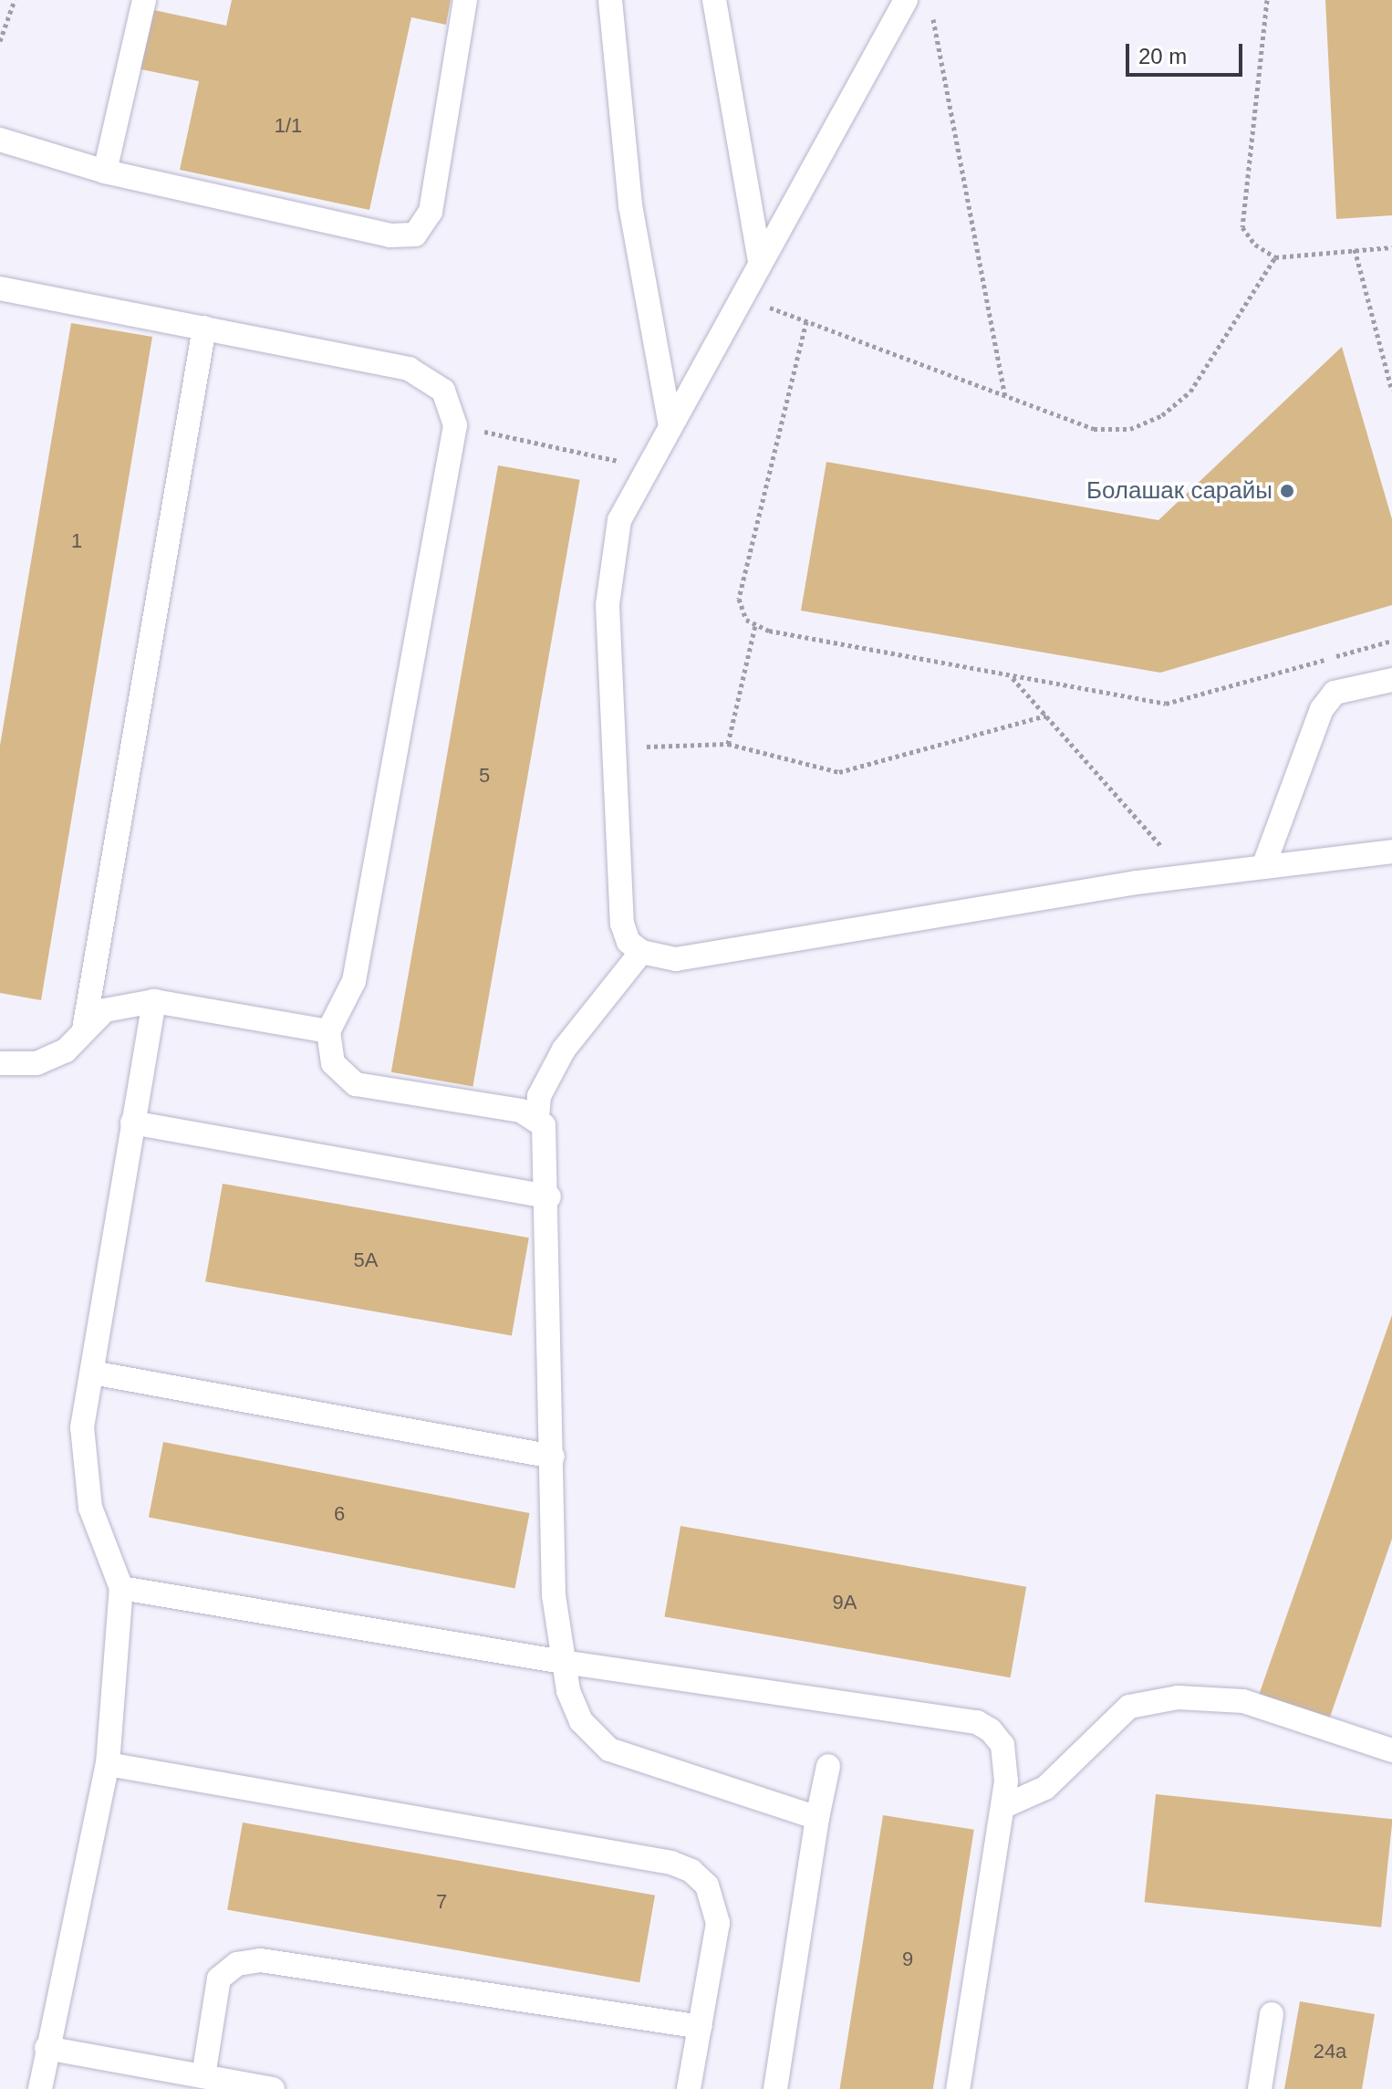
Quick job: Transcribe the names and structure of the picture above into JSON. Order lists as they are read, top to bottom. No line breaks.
{"places":["Болашак сарайы"],"house_numbers":["1/1","1","5","5А","6","9А","7","9","24а"],"scale_bar":"20 m"}
